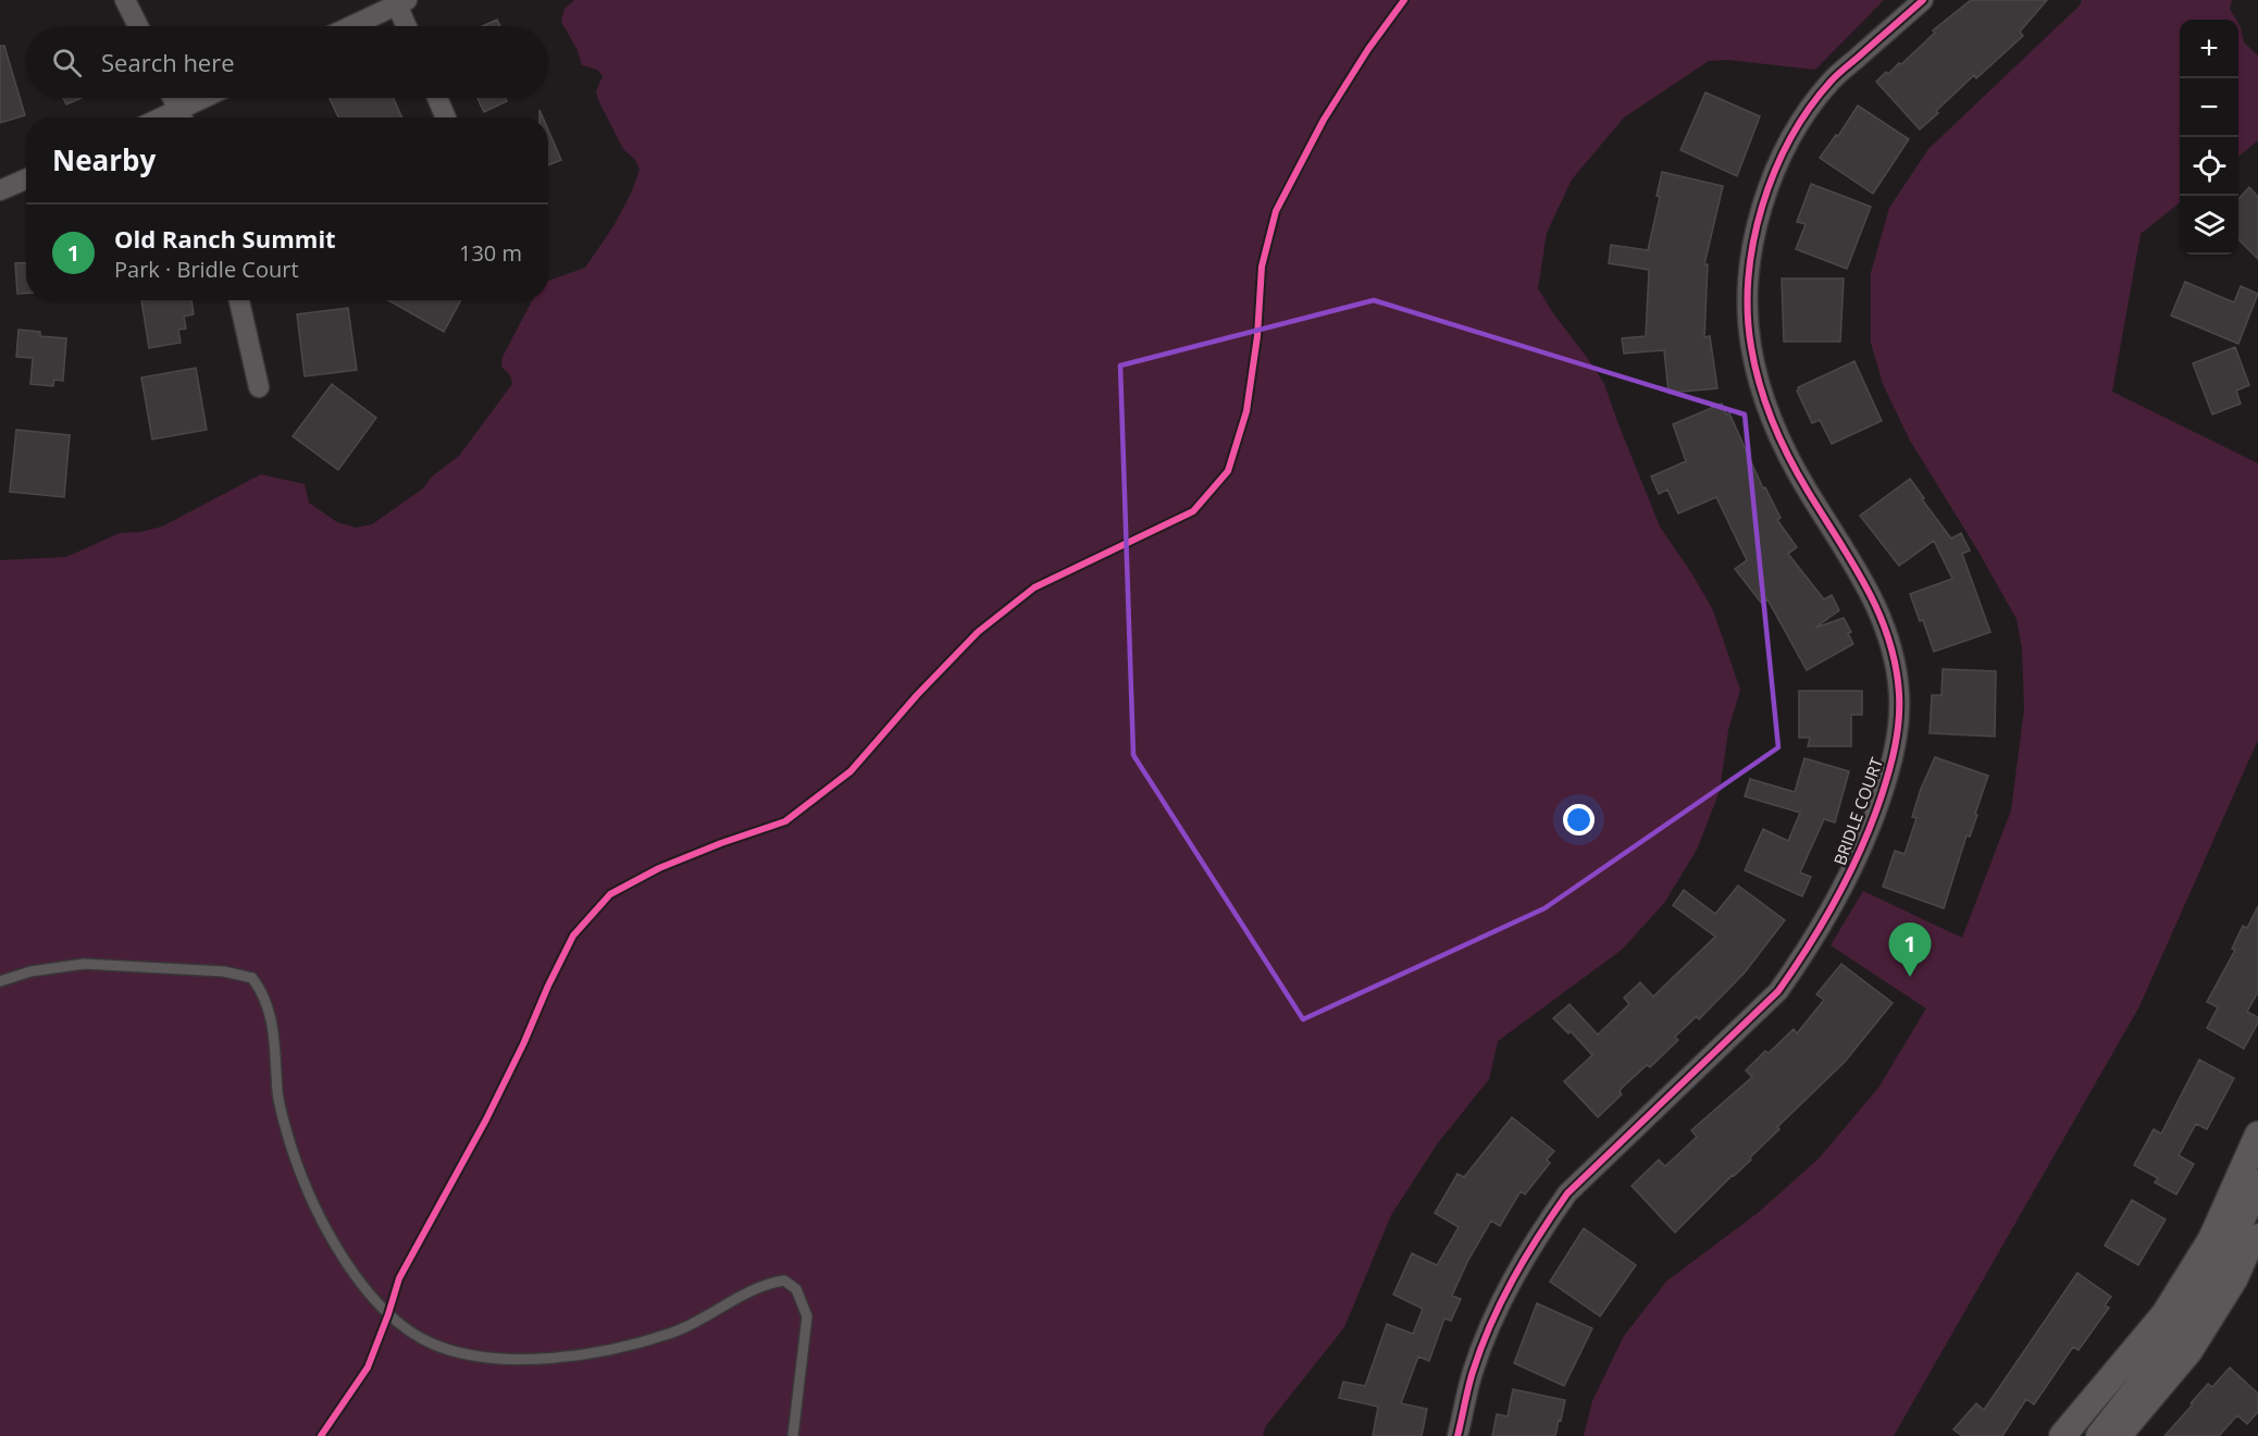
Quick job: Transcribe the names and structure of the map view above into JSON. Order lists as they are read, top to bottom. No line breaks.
{"streets":{"street":["BRIDLE COURT"]},"page":{"map_buttons":["+","−"],"search":"Search here","heading":"Nearby","list":[{"mark":"1","name":"Old Ranch Summit","note":"Park · Bridle Court","value":"130 m"}],"pins":"1"}}
